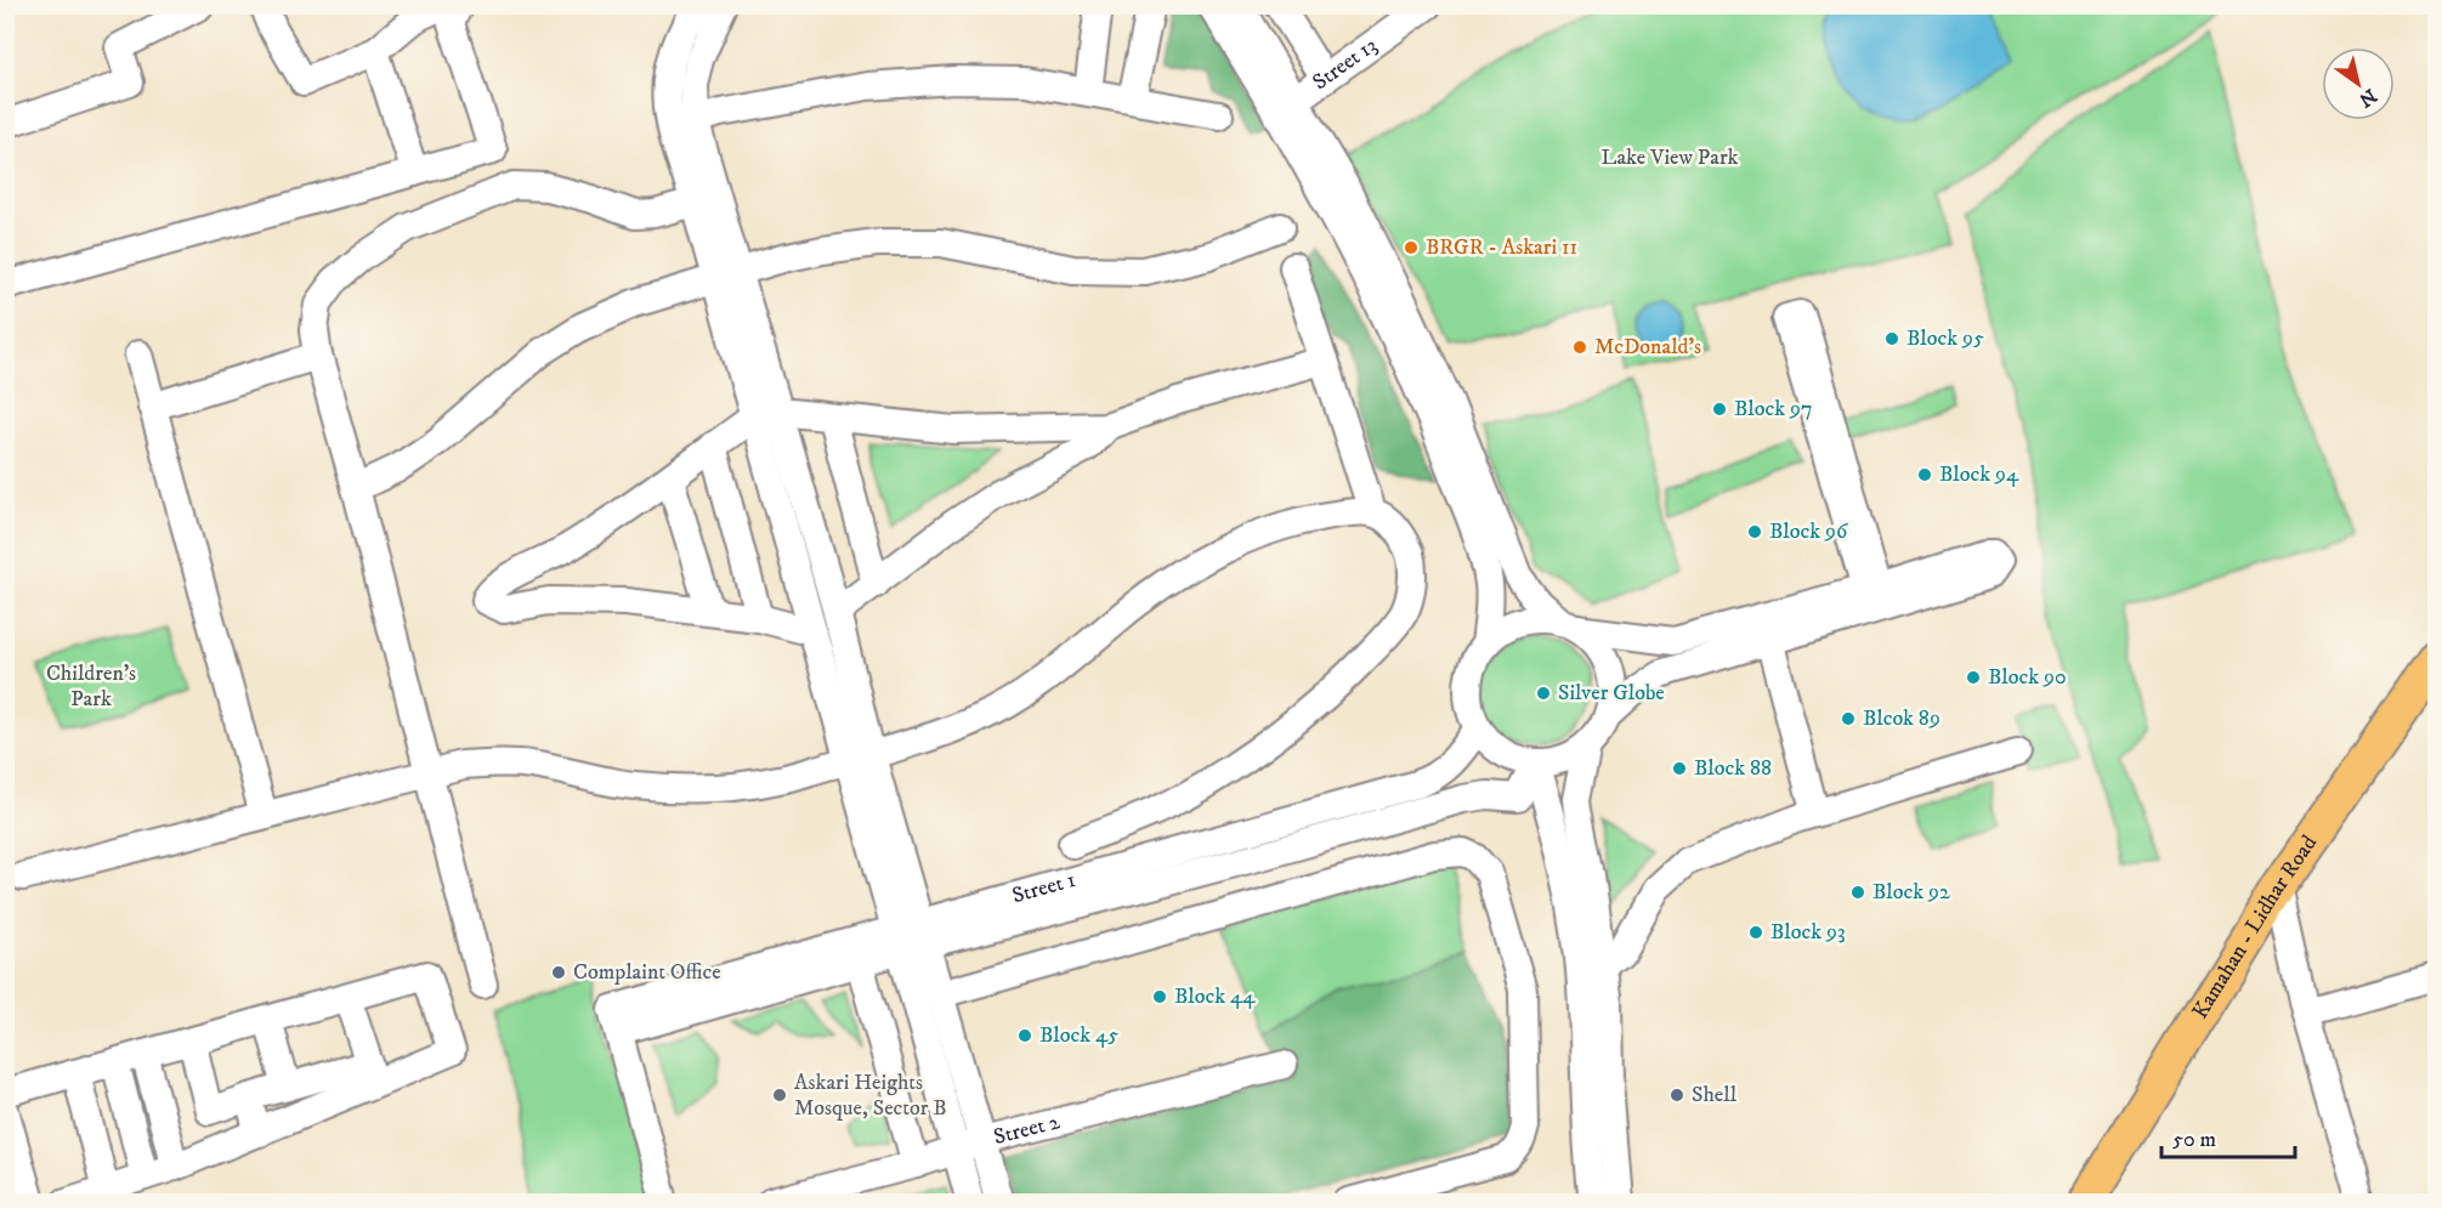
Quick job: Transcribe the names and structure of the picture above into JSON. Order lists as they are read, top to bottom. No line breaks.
{"streets":{"main road":["Kamahan - Lidhar Road"],"street":["Street 13","Street 1","Street 2"]},"parks":["Lake View Park","Children's Park"],"places":["BRGR - Askari 11","Block 95","McDonald's","Block 97","Block 94","Block 96","Block 90","Silver Globe","Blcok 89","Block 88","Block 92","Block 93","Complaint Office","Block 44","Block 45","Askari Heights Mosque, Sector B","Shell"],"scale_bar":"50 m","north":"bottom right"}
